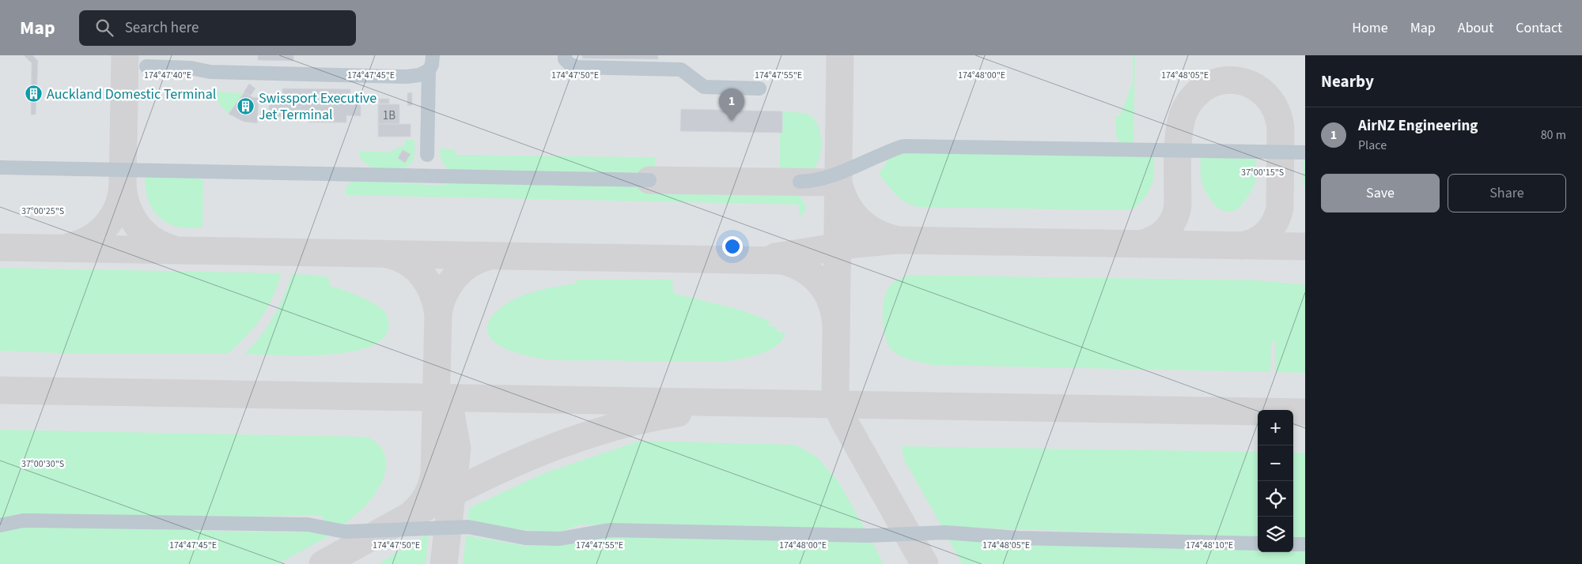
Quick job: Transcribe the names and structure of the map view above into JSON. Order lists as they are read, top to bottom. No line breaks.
{"places":{"building":["Auckland Domestic Terminal","Swissport Executive Jet Terminal"]},"house_numbers":["1B"],"page":{"header":"Map","search":"Search here","nav":["Home","Map","About","Contact"],"heading":"Nearby","pins":"1","list":[{"mark":"1","name":"AirNZ Engineering","note":"Place","value":"80 m"}],"buttons":["Save","Share"],"map_buttons":["+","−"]},"coordinates":["174°47'40\"E","174°47'45\"E","174°47'50\"E","174°47'55\"E","174°48'00\"E","174°48'05\"E","37°00'15\"S","37°00'25\"S","37°00'30\"S","174°48'10\"E"]}
